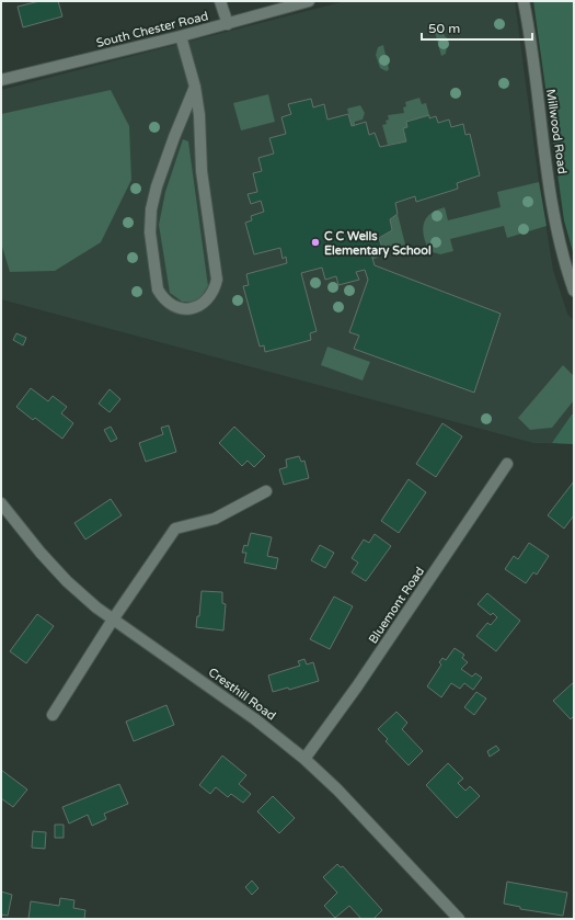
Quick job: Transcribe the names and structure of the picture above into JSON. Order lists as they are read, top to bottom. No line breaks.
{"streets":{"street":["South Chester Road","Millwood Road","Bluemont Road","Cresthill Road"]},"crossings":[["Bluemont Road","Cresthill Road"]],"places":["C C Wells Elementary School"],"scale_bar":"50 m"}
